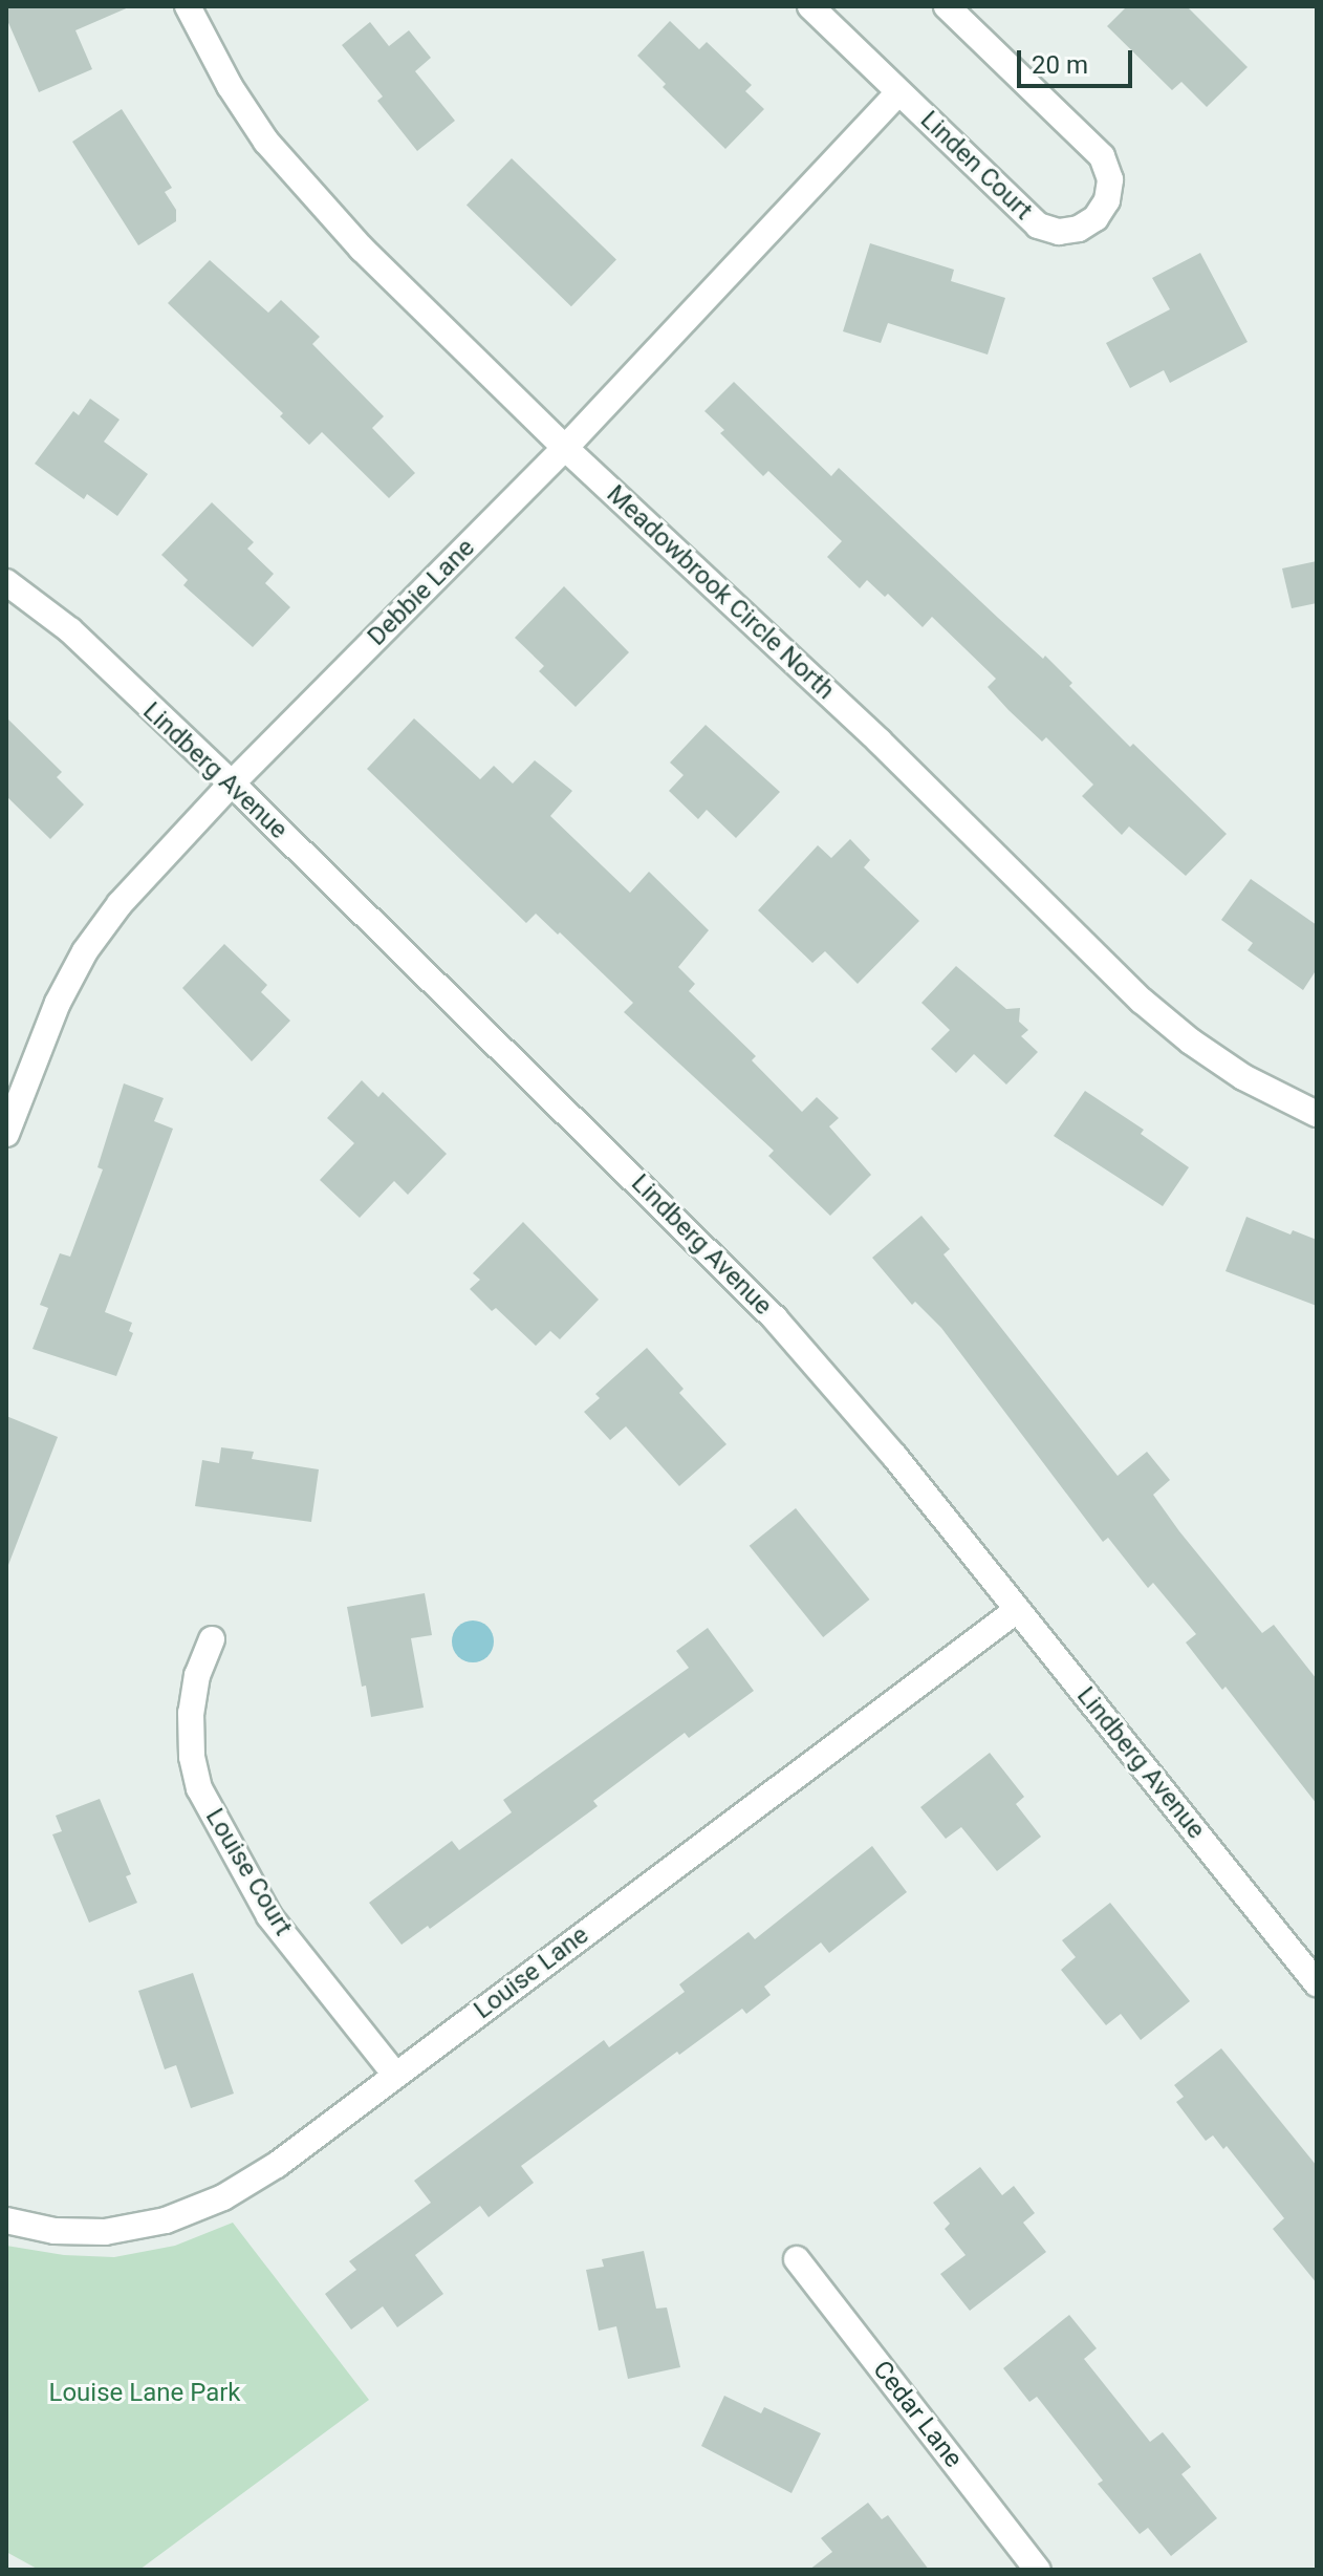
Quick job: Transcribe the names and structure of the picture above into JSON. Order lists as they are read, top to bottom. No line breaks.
{"streets":{"street":["Linden Court","Debbie Lane","Meadowbrook Circle North","Lindberg Avenue","Louise Court","Louise Lane","Cedar Lane"]},"crossings":[["Linden Court","Debbie Lane"],["Debbie Lane","Meadowbrook Circle North"],["Debbie Lane","Lindberg Avenue"],["Lindberg Avenue","Louise Lane"],["Louise Court","Louise Lane"]],"parks":["Louise Lane Park"],"scale_bar":"20 m"}
